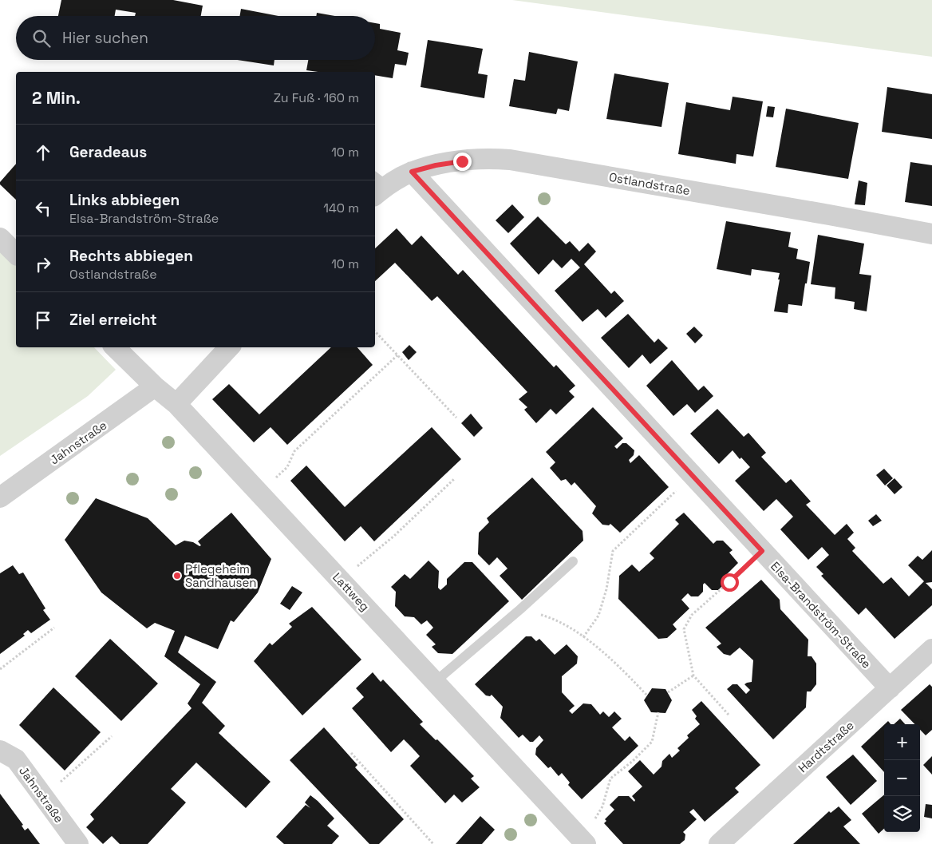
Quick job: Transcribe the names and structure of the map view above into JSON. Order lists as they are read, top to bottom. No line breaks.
{"streets":{"street":["Ostlandstraße","Jahnstraße","Lattweg","Elsa-Brandström-Straße","Hardtstraße"]},"crossings":[["Ostlandstraße","Elsa-Brandström-Straße"],["Jahnstraße","Lattweg"],["Elsa-Brandström-Straße","Hardtstraße"]],"places":["Pflegeheim Sandhausen"],"page":{"search":"Hier suchen","heading":["2 Min.","Zu Fuß · 160 m"],"list":[["Geradeaus","10 m"],["Links abbiegen","Elsa-Brandström-Straße","140 m"],["Rechts abbiegen","Ostlandstraße","10 m"],"Ziel erreicht"],"map_buttons":["+","−"]}}
